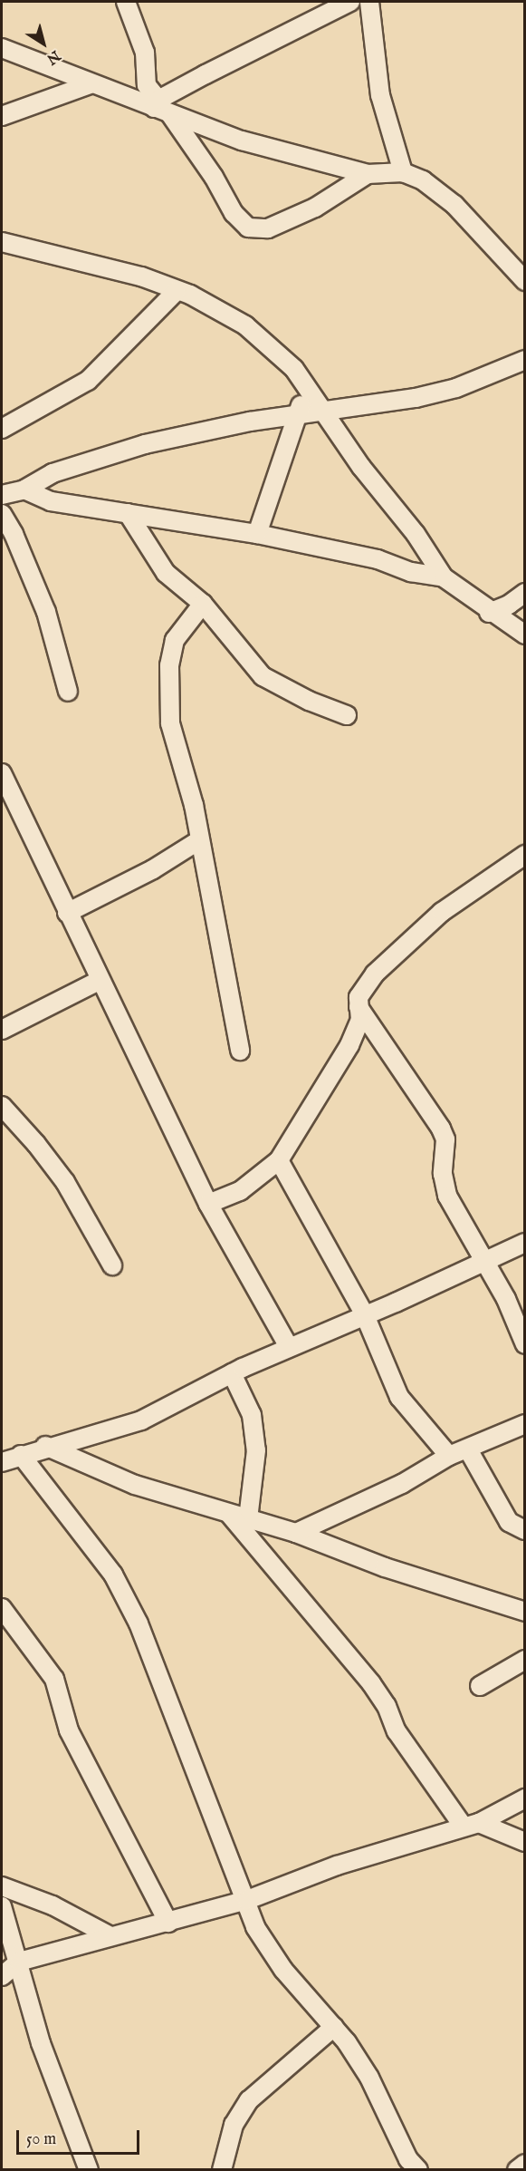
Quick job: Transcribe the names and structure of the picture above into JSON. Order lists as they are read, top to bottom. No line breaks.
{"scale_bar":"50 m","north":"bottom right"}
